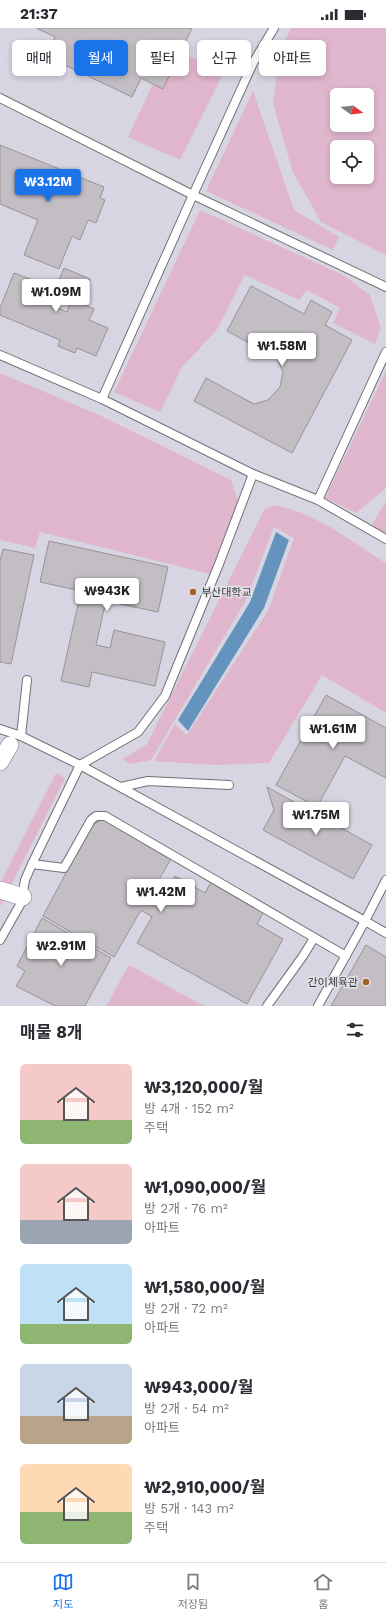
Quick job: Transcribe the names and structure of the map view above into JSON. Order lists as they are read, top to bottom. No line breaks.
{"places":["부산대학교","간이체육관"],"north":"right","page":{"status":"21:37","chip":["매매","월세","필터","신규","아파트"],"price":["₩3.12M","₩1.09M","₩1.58M","₩943K","₩1.61M","₩1.75M","₩1.42M","₩2.91M"],"heading":"매물 8개","list":[{"name":"₩3,120,000/월","note":"방 4개 · 152 m² · 주택"},{"name":"₩1,090,000/월","note":"방 2개 · 76 m² · 아파트"},{"name":"₩1,580,000/월","note":"방 2개 · 72 m² · 아파트"},{"name":"₩943,000/월","note":"방 2개 · 54 m² · 아파트"},{"name":"₩2,910,000/월","note":"방 5개 · 143 m² · 주택"}],"tabs":["지도","저장됨","홈"]}}
